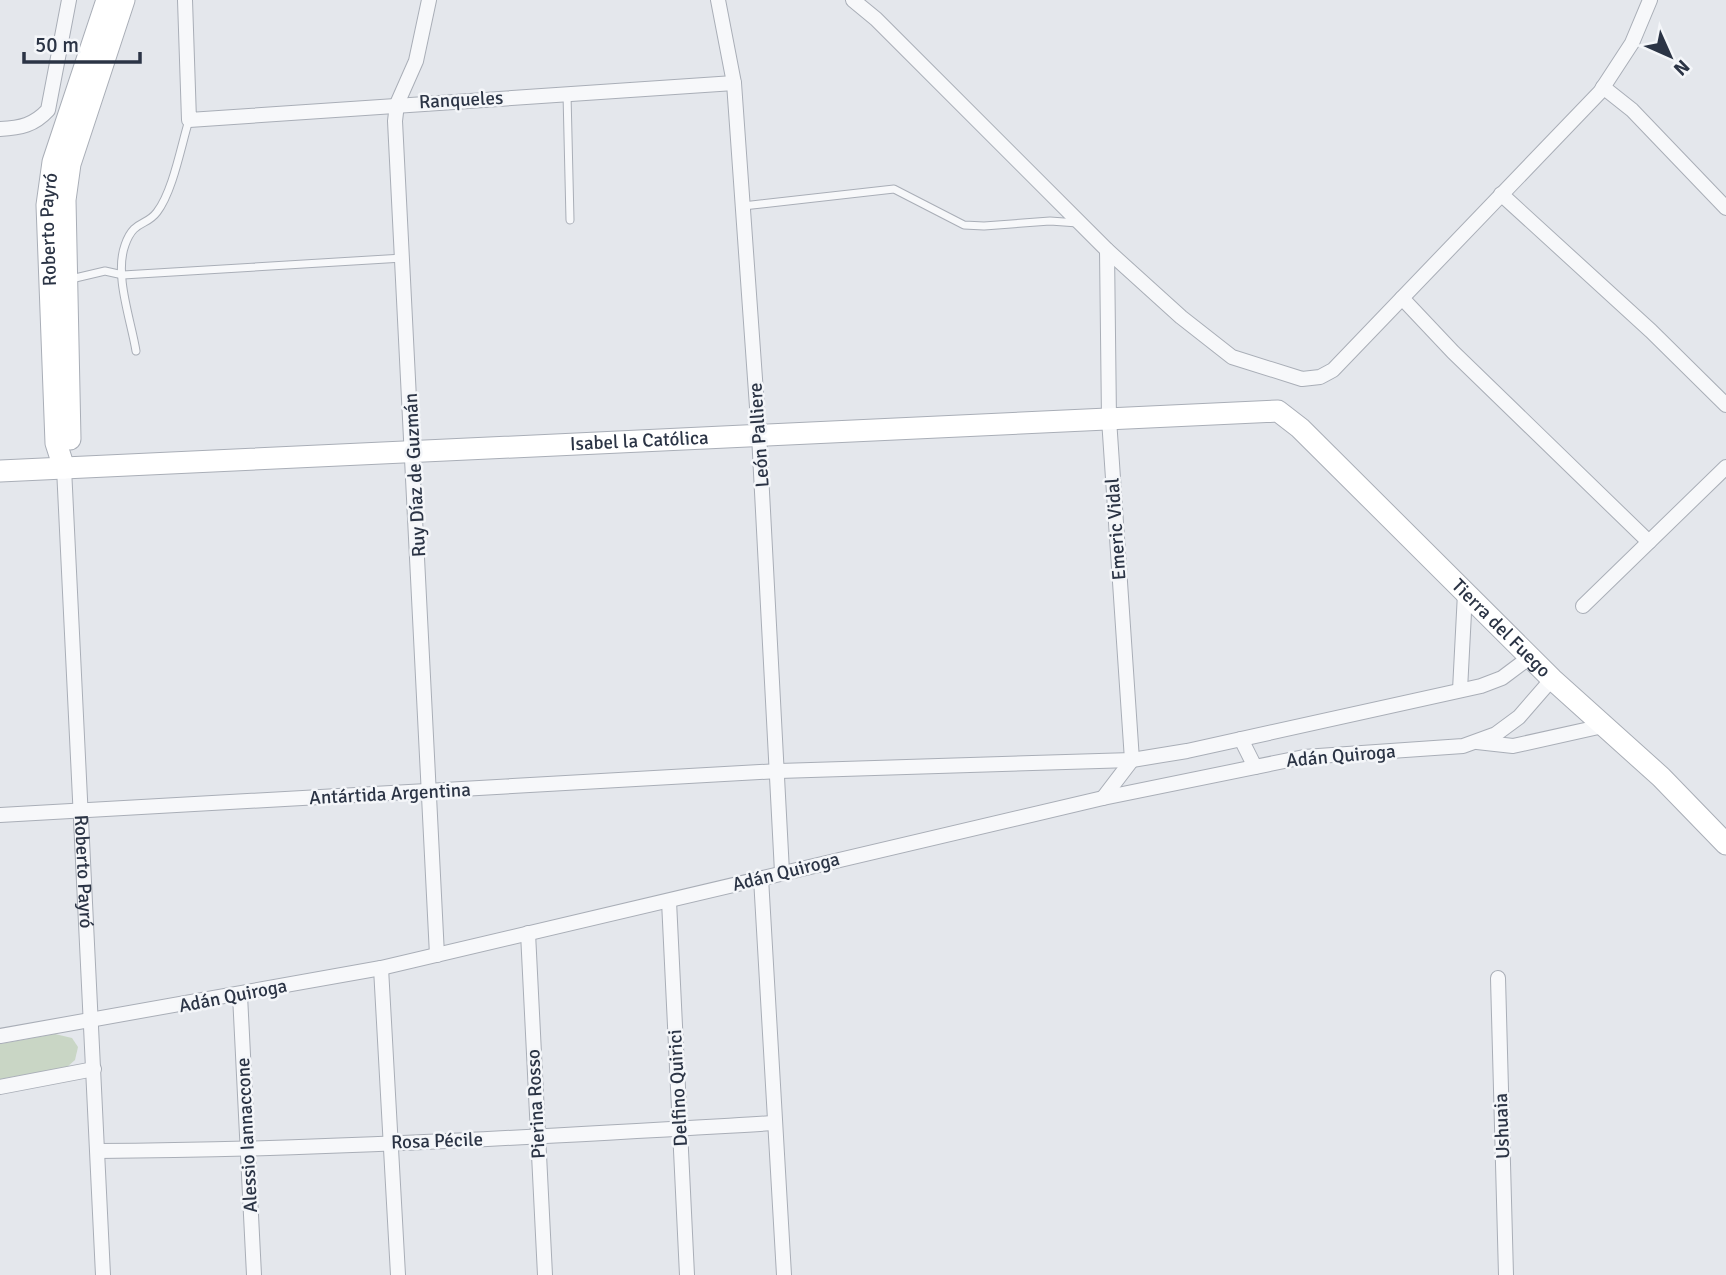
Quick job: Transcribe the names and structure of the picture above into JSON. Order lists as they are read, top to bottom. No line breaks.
{"streets":{"main road":["Roberto Payró","Isabel la Católica","Tierra del Fuego"],"street":["Ranqueles","León Palliere","Ruy Díaz de Guzmán","Emeric Vidal","Adán Quiroga","Antártida Argentina","Delfino Quirici","Pierina Rosso","Ushuaia","Alessio Iannaccone","Rosa Pécile"]},"crossings":[["Ranqueles","León Palliere"],["Ranqueles","Ruy Díaz de Guzmán"],["Roberto Payró","Isabel la Católica"],["Roberto Payró","Adán Quiroga"],["Roberto Payró","Antártida Argentina"],["Roberto Payró","Rosa Pécile"],["León Palliere","Isabel la Católica"],["León Palliere","Adán Quiroga"],["León Palliere","Antártida Argentina"],["Isabel la Católica","Ruy Díaz de Guzmán"],["Isabel la Católica","Emeric Vidal"],["Isabel la Católica","Tierra del Fuego"],["Ruy Díaz de Guzmán","Adán Quiroga"],["Ruy Díaz de Guzmán","Antártida Argentina"],["Emeric Vidal","Adán Quiroga"],["Tierra del Fuego","Adán Quiroga"],["Adán Quiroga","Antártida Argentina"],["Adán Quiroga","Delfino Quirici"],["Adán Quiroga","Pierina Rosso"],["Adán Quiroga","Alessio Iannaccone"],["Delfino Quirici","Rosa Pécile"],["Pierina Rosso","Rosa Pécile"],["Alessio Iannaccone","Rosa Pécile"]],"scale_bar":"50 m","north":"bottom right"}
